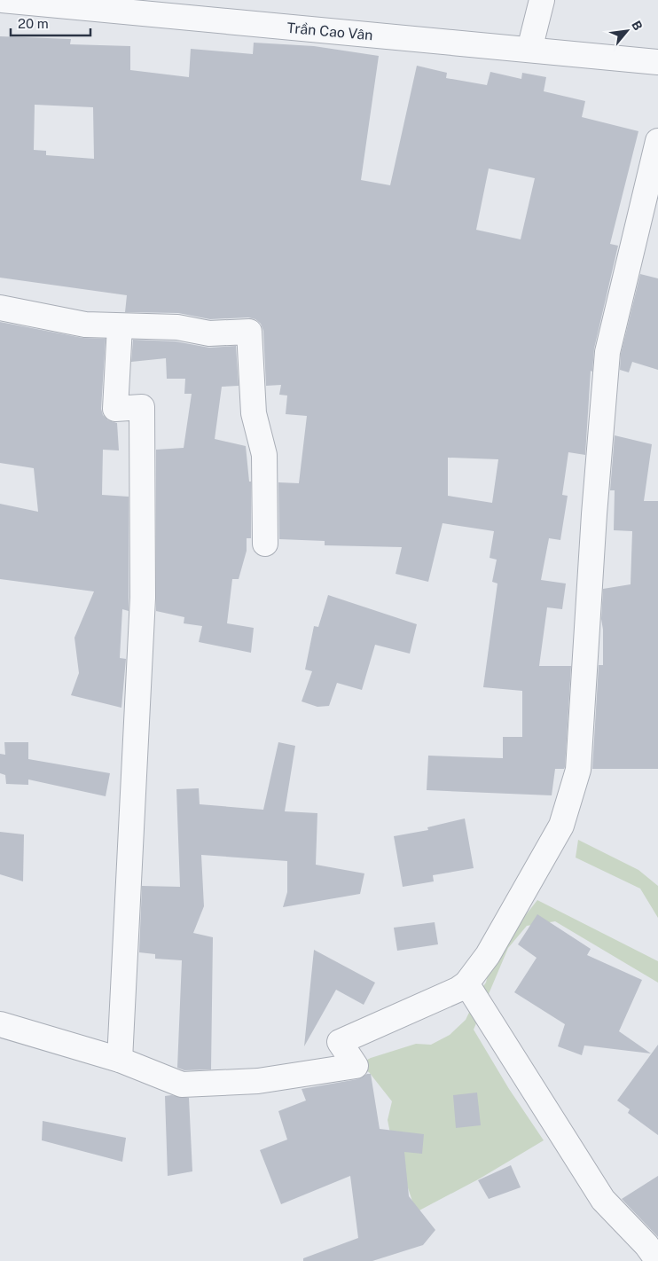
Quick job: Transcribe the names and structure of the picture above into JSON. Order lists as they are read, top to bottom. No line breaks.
{"streets":{"street":["Trần Cao Vân"]},"scale_bar":"20 m","north":"top right"}
